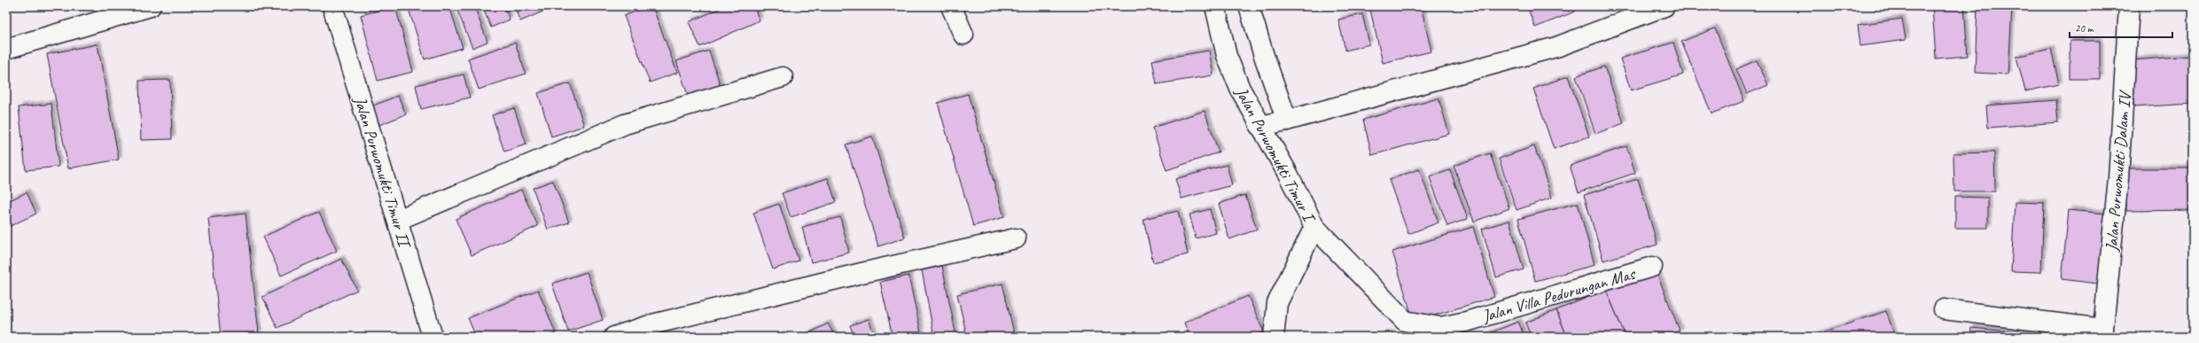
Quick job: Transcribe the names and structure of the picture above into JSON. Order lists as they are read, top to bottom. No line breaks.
{"streets":{"street":["Jalan Purwomukti Timur I","Jalan Purwomukti Timur II","Jalan Purwomukti Dalam IV","Jalan Villa Pedurungan Mas"]},"crossings":[["Jalan Purwomukti Timur I","Jalan Villa Pedurungan Mas"]],"scale_bar":"20 m"}
